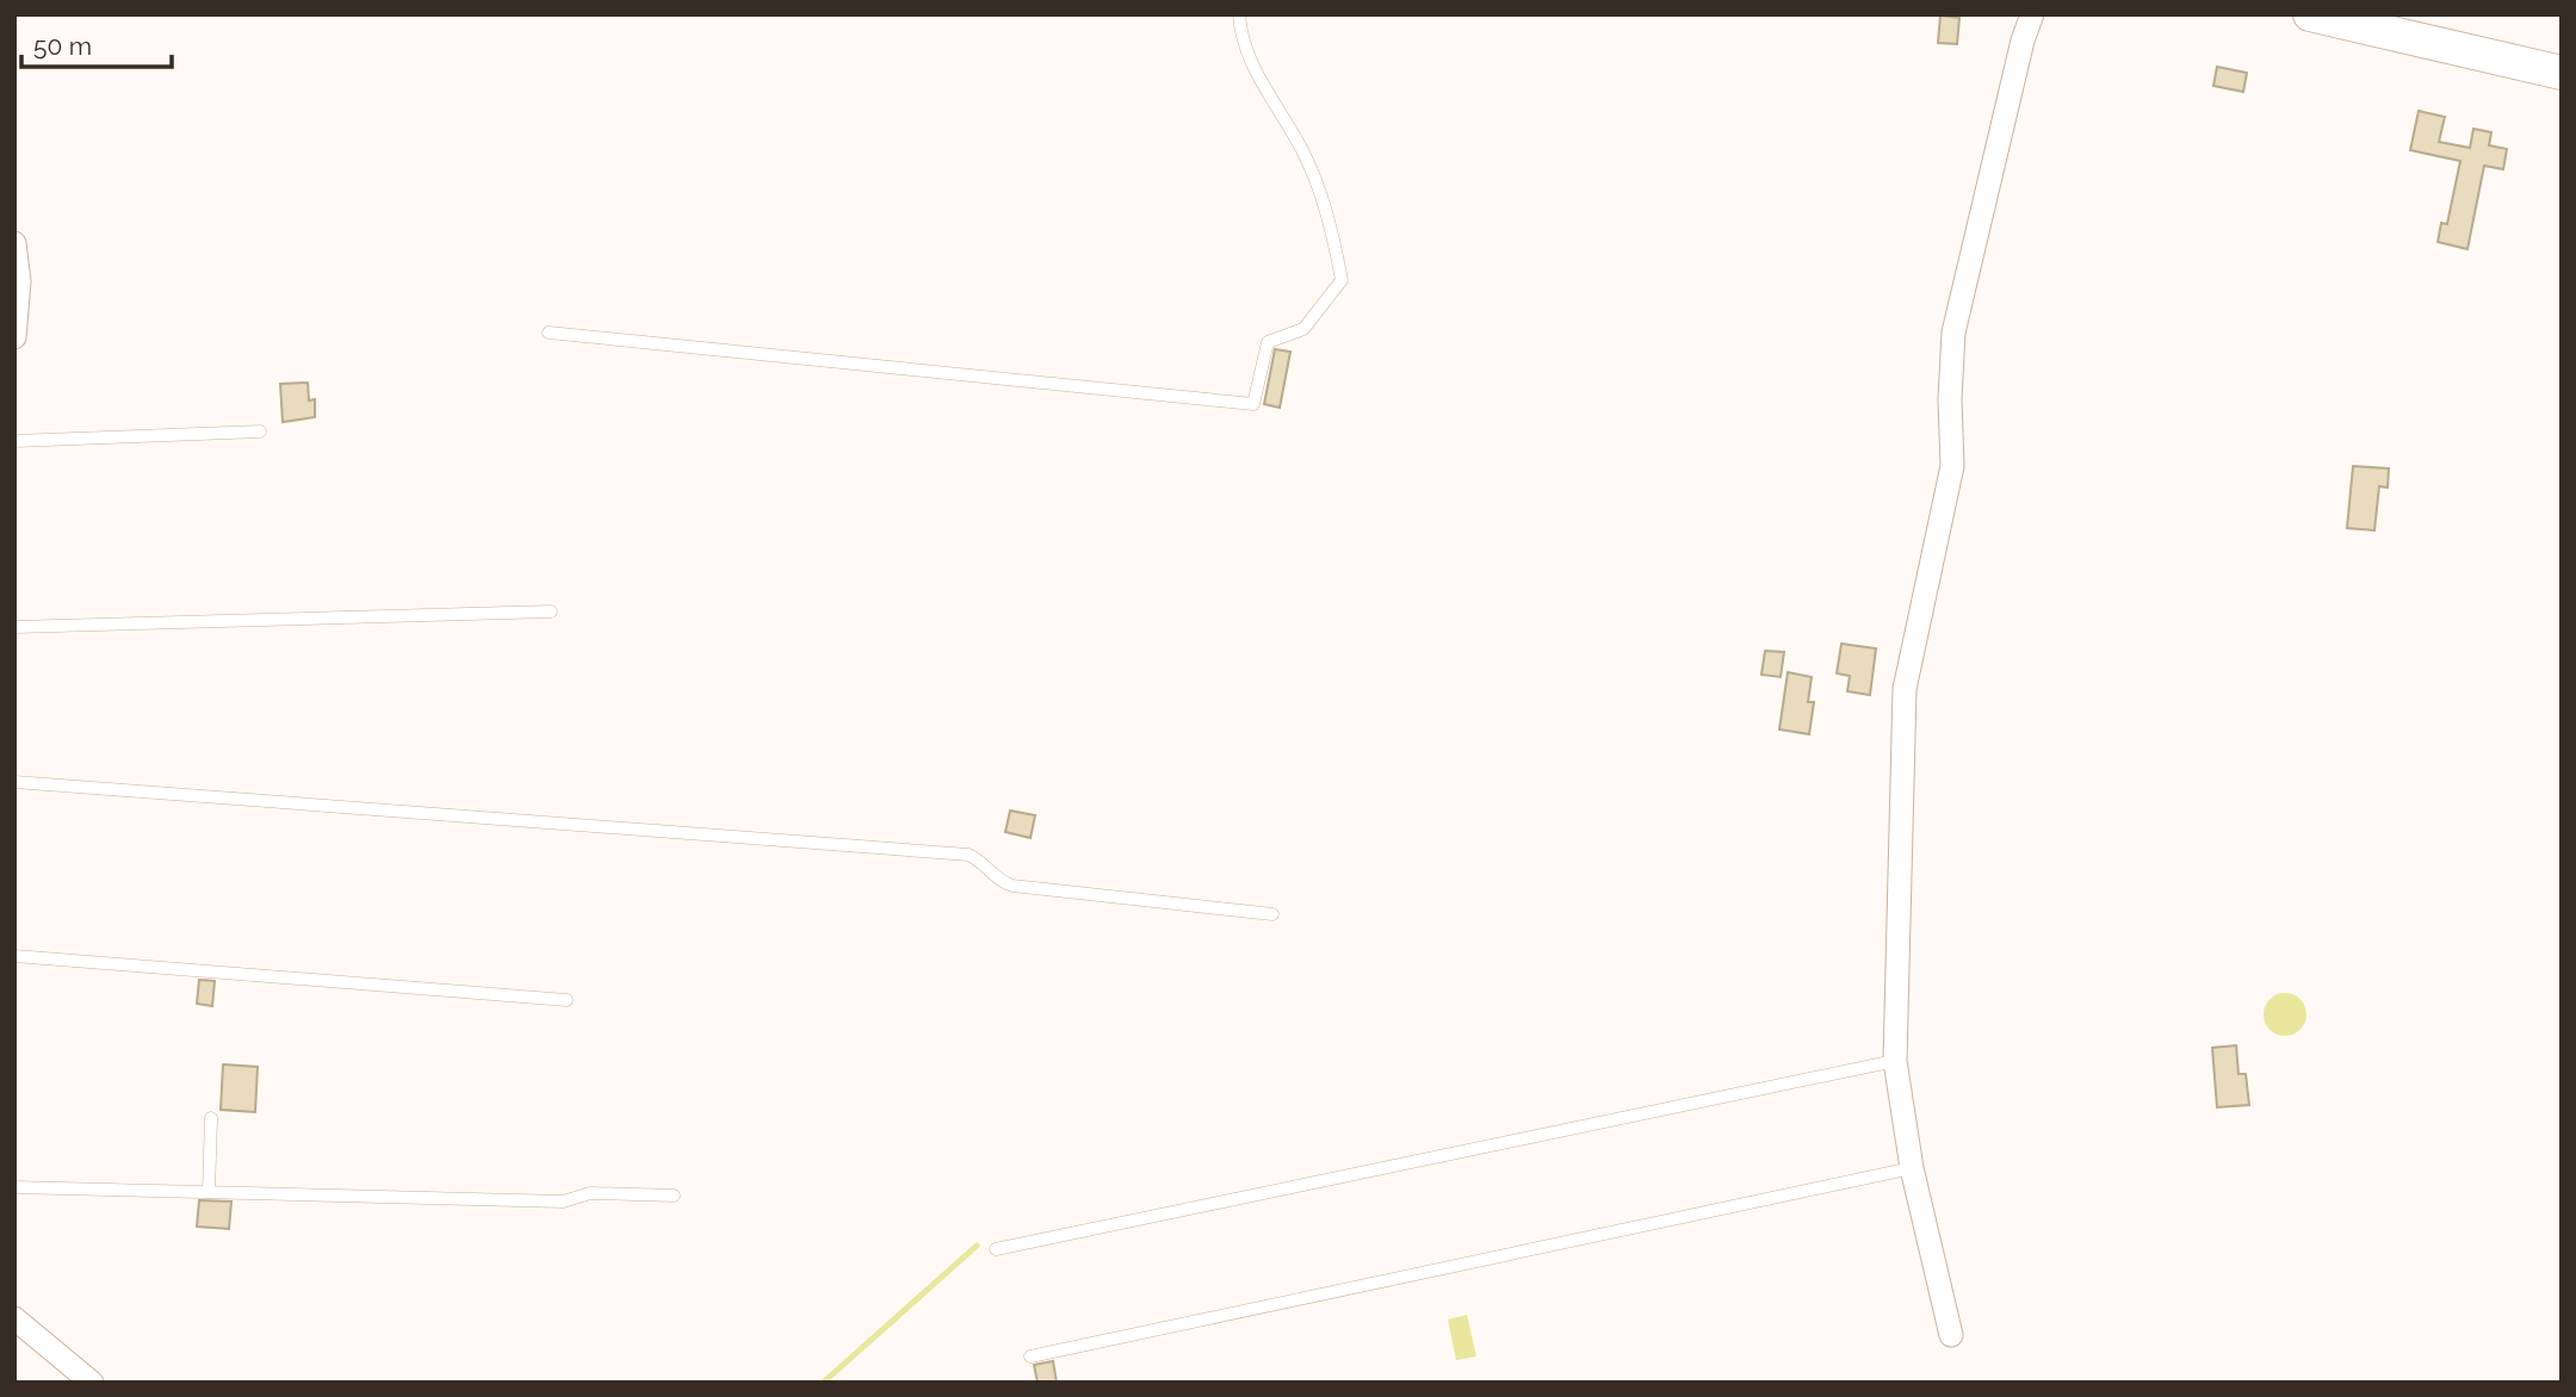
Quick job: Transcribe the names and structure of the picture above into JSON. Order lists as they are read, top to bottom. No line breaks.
{"scale_bar":"50 m"}
